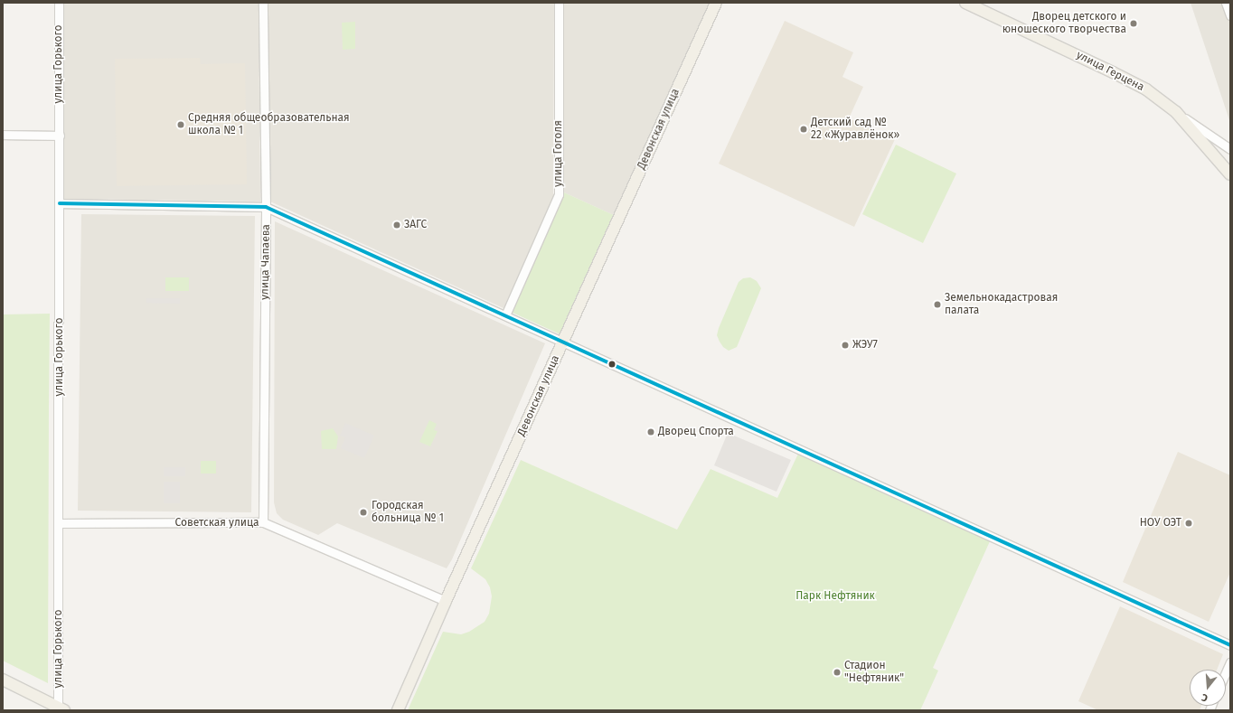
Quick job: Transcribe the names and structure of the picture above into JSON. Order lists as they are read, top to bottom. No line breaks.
{"streets":{"main road":["улица Герцена","Девонская улица"],"street":["улица Горького","улица Гоголя","улица Чапаева","Советская улица"]},"crossings":[["улица Горького","Советская улица"],["Девонская улица","Советская улица"],["улица Чапаева","Советская улица"]],"parks":["Парк Нефтяник"],"places":["Дворец детского и юношеского творчества","Средняя общеобразовательная школа № 1","Детский сад № 22 «Журавлёнок»","ЗАГС","Земельнокадастровая палата","ЖЭУ7","Дворец Спорта","Городская больница № 1","НОУ ОЭТ","Стадион \"Нефтяник\""],"north":"bottom"}
